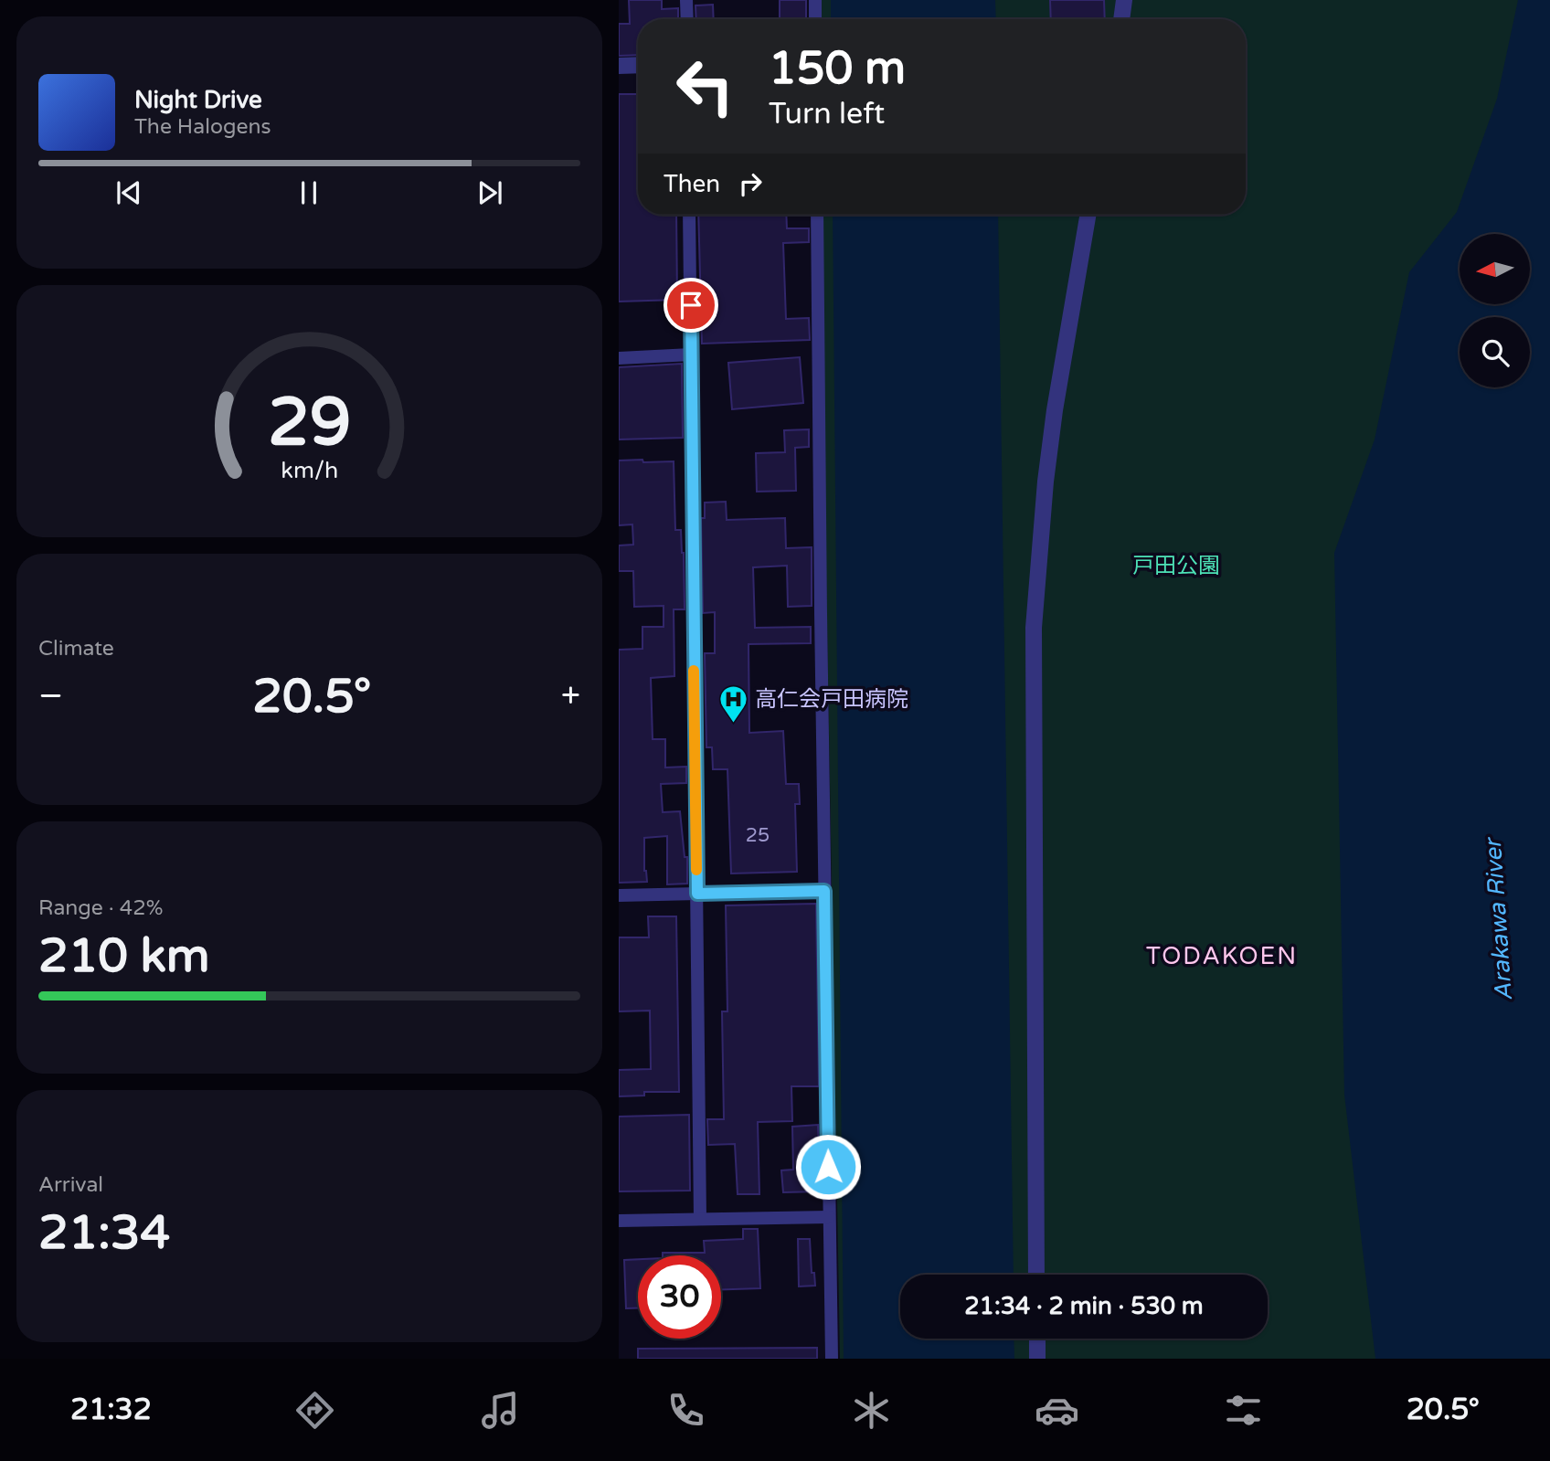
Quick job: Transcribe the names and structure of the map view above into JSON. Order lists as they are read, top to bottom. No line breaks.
{"districts":["TODAKOEN"],"water":["Arakawa River"],"parks":["戸田公園"],"places":{"hospital":["高仁会戸田病院"]},"house_numbers":["25"],"north":"left","page":{"turn":["150 m","Turn left"],"song":["Night Drive","The Halogens"],"then":"Then","tile":["Climate",["Range · 42%","210 km"],["Arrival","21:34"]],"heat":["−","20.5°","+"],"limit":"30","trip":"21:34 · 2 min · 530 m","tabs":["21:32","20.5°"],"gauge":["29","km/h"]}}
